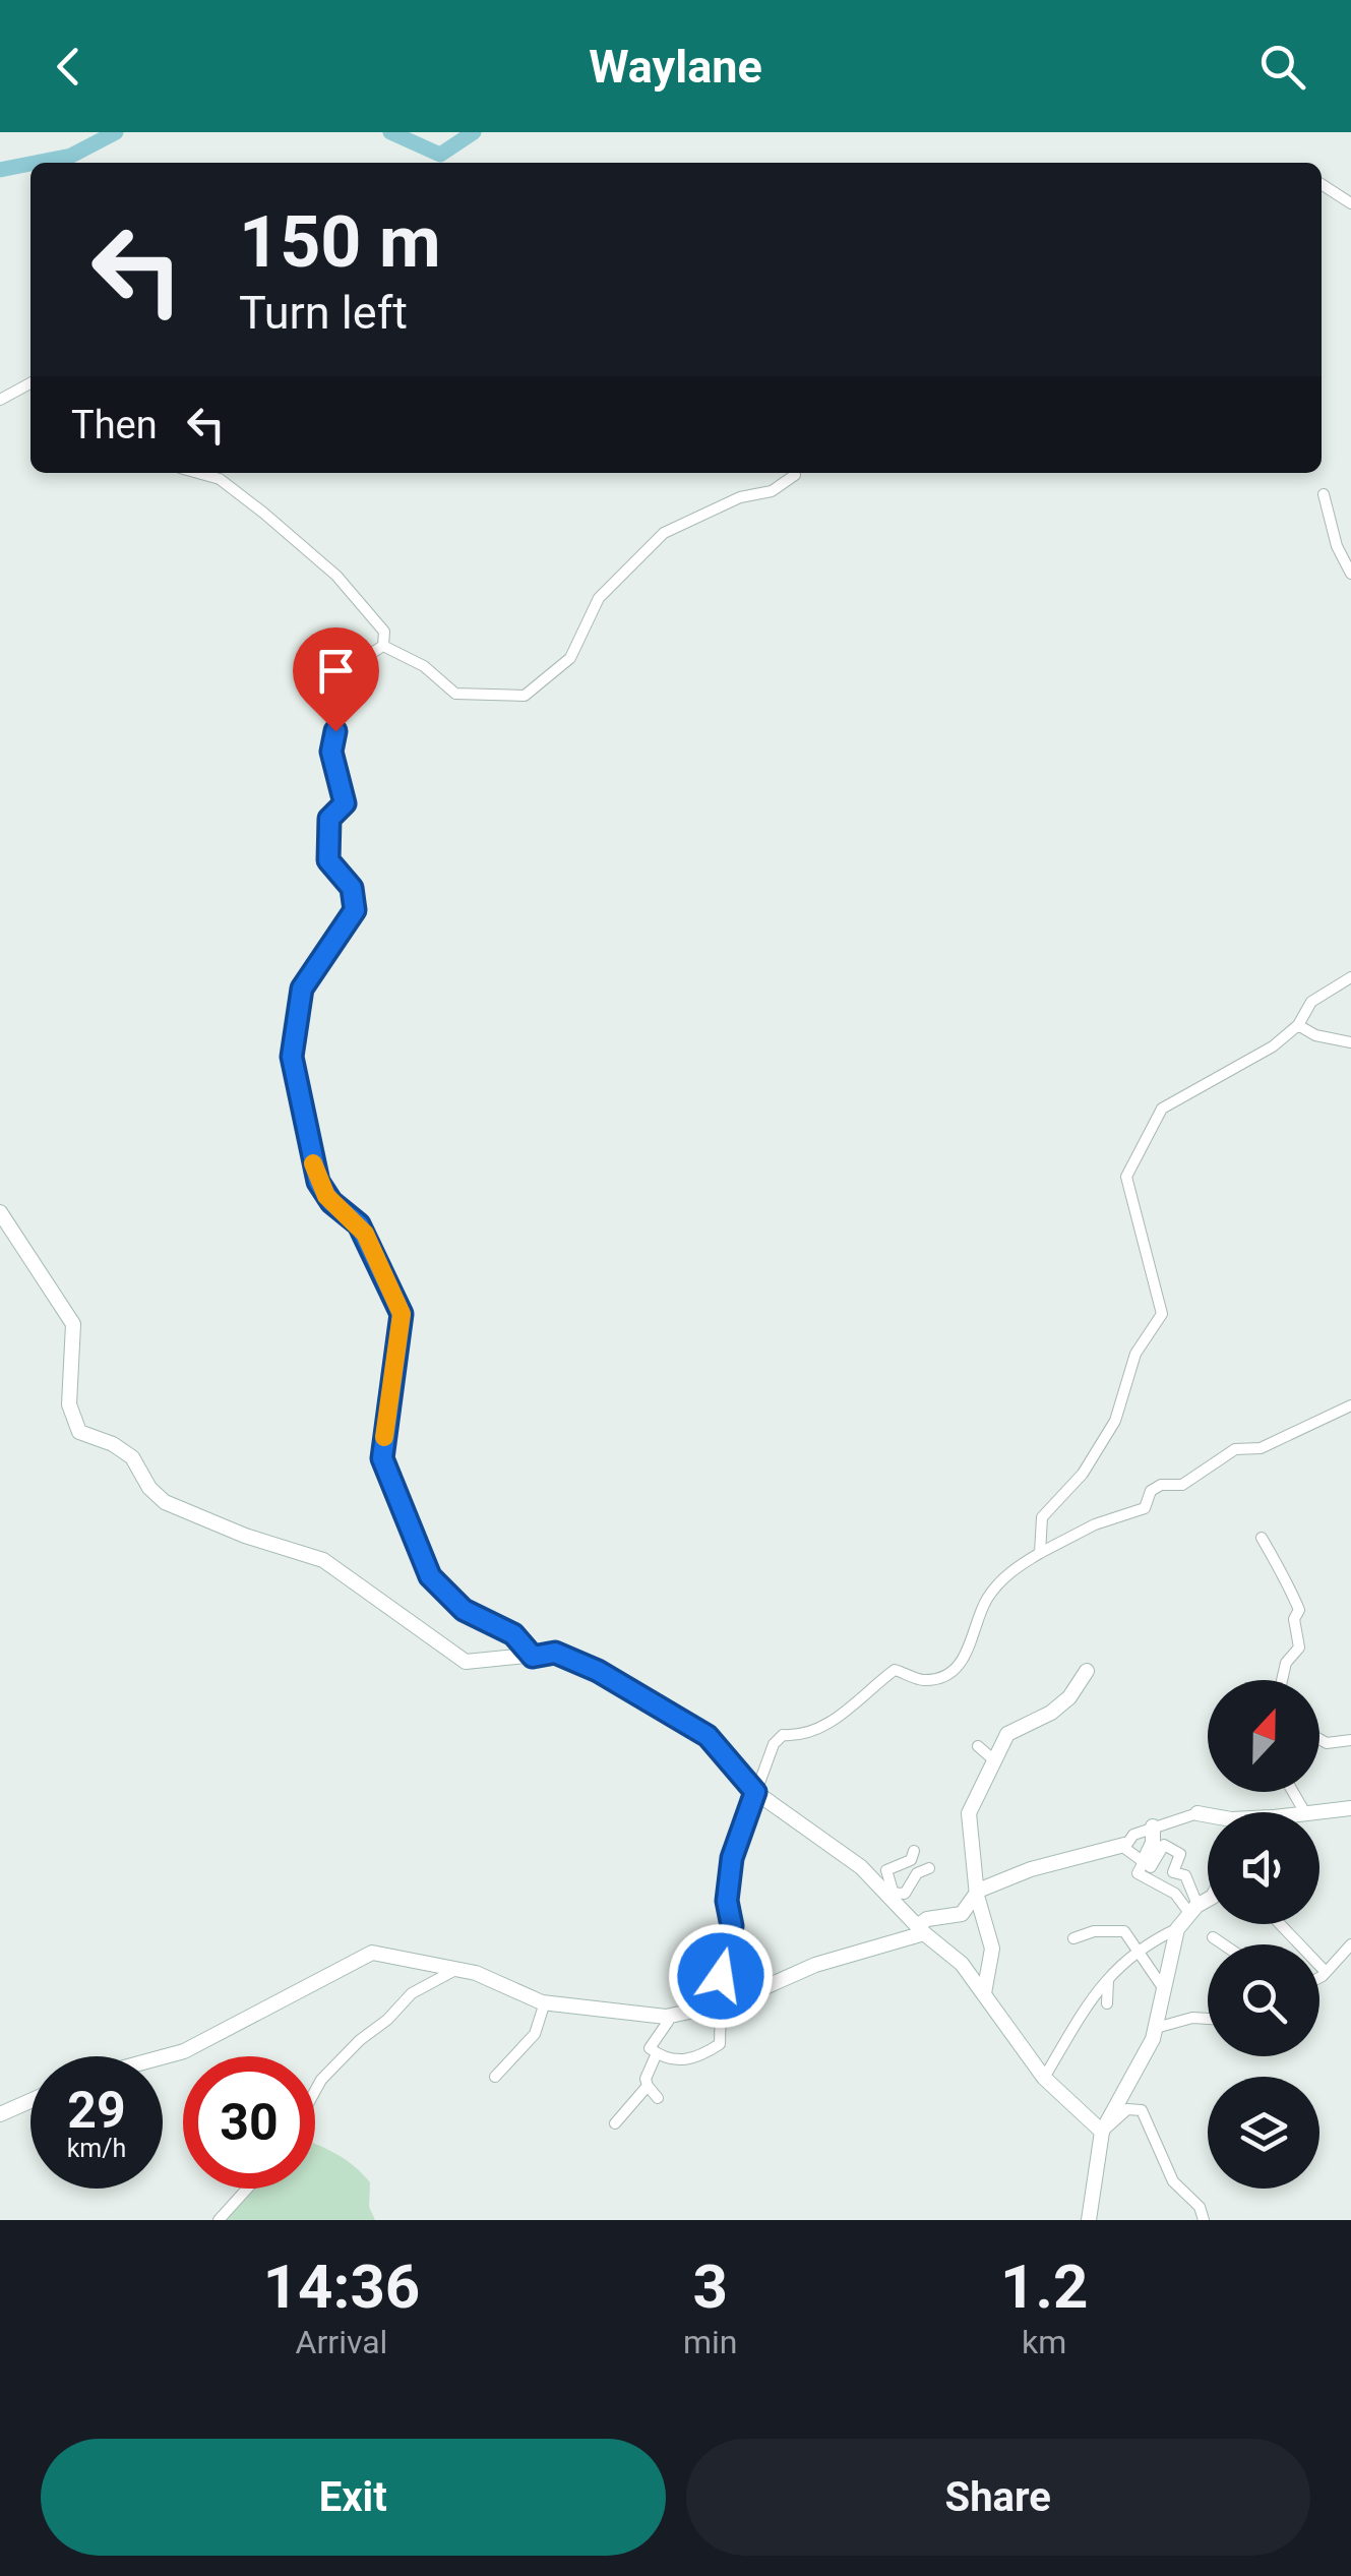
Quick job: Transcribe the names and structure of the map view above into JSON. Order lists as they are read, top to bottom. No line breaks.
{"north":"top","page":{"header":"Waylane","turn":["150 m","Turn left"],"then":"Then","speed":"29 km/h","limit":"30","eta":["14:36","Arrival","3","min","1.2","km"],"buttons":["Exit","Share"]}}
